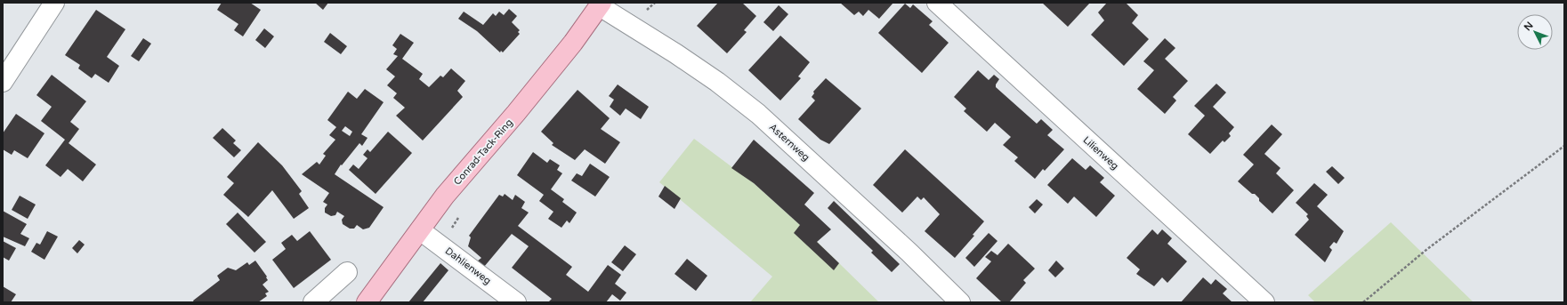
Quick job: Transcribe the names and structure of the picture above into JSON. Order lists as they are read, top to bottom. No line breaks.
{"streets":{"main road":["Conrad-Tack-Ring"],"street":["Asternweg","Lilienweg","Dahlienweg"]},"crossings":[["Asternweg","Conrad-Tack-Ring"],["Conrad-Tack-Ring","Dahlienweg"]],"north":"top left"}
